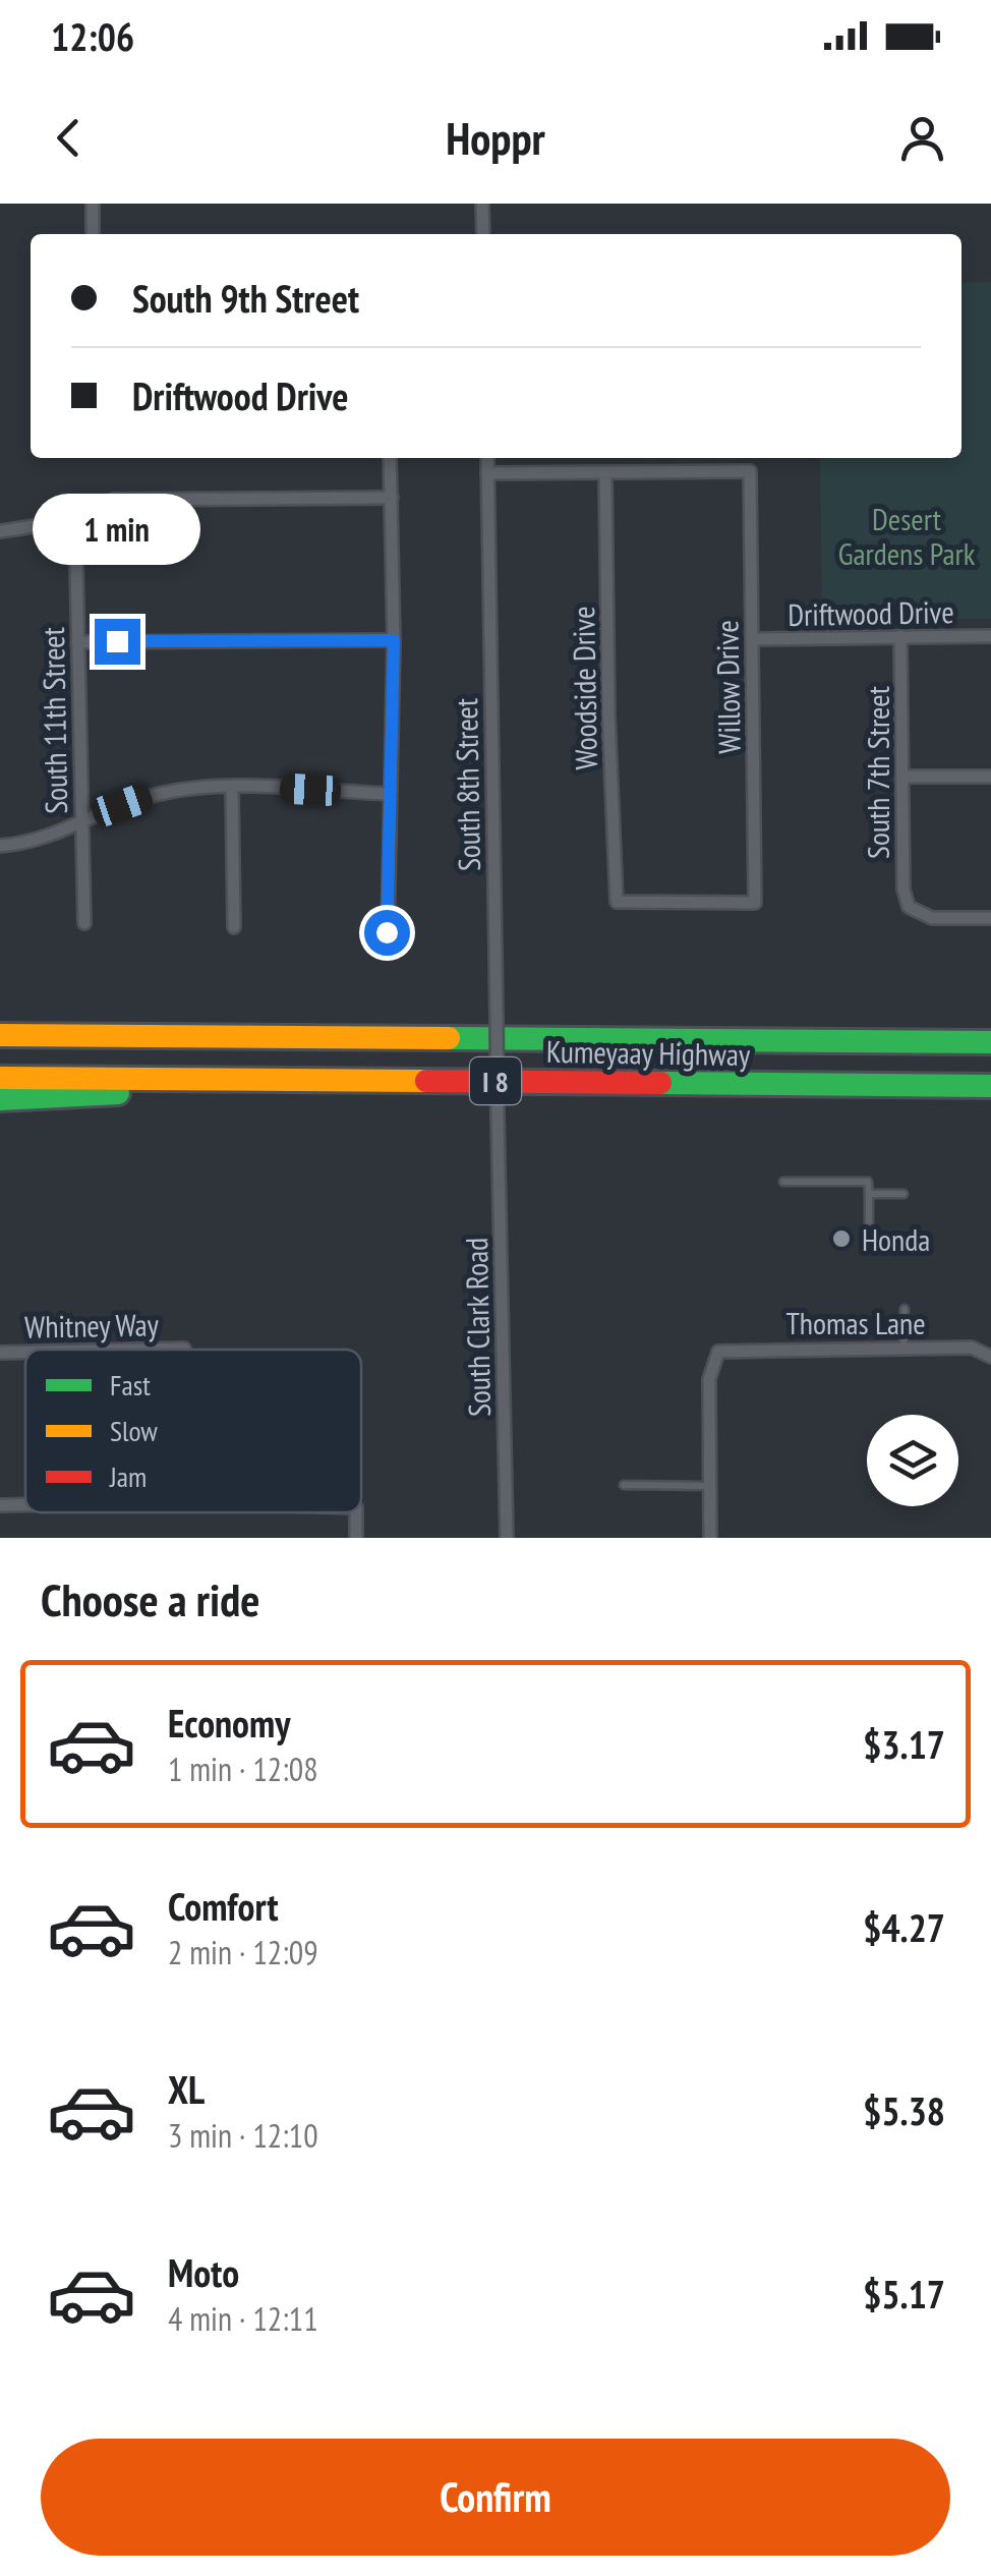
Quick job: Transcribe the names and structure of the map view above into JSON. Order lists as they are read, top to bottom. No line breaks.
{"streets":{"highway":["Kumeyaay Highway","I 8"],"street":["Driftwood Drive","Willow Drive","Woodside Drive","South 11th Street","South 7th Street","South 8th Street","Thomas Lane","Whitney Way","South Clark Road"]},"crossings":[["Driftwood Drive","Willow Drive"],["Driftwood Drive","South 7th Street"],["Willow Drive","Woodside Drive"],["South 8th Street","South Clark Road"]],"parks":["Desert Gardens Park"],"places":["Honda"],"legend":["Fast","Slow","Jam"],"page":{"status":"12:06","header":"Hoppr","banner":["South 9th Street","Driftwood Drive"],"bubble":"1 min","heading":"Choose a ride","list":[{"name":"Economy","note":"1 min · 12:08","value":"$3.17"},{"name":"Comfort","note":"2 min · 12:09","value":"$4.27"},{"name":"XL","note":"3 min · 12:10","value":"$5.38"},{"name":"Moto","note":"4 min · 12:11","value":"$5.17"}],"buttons":"Confirm"}}
